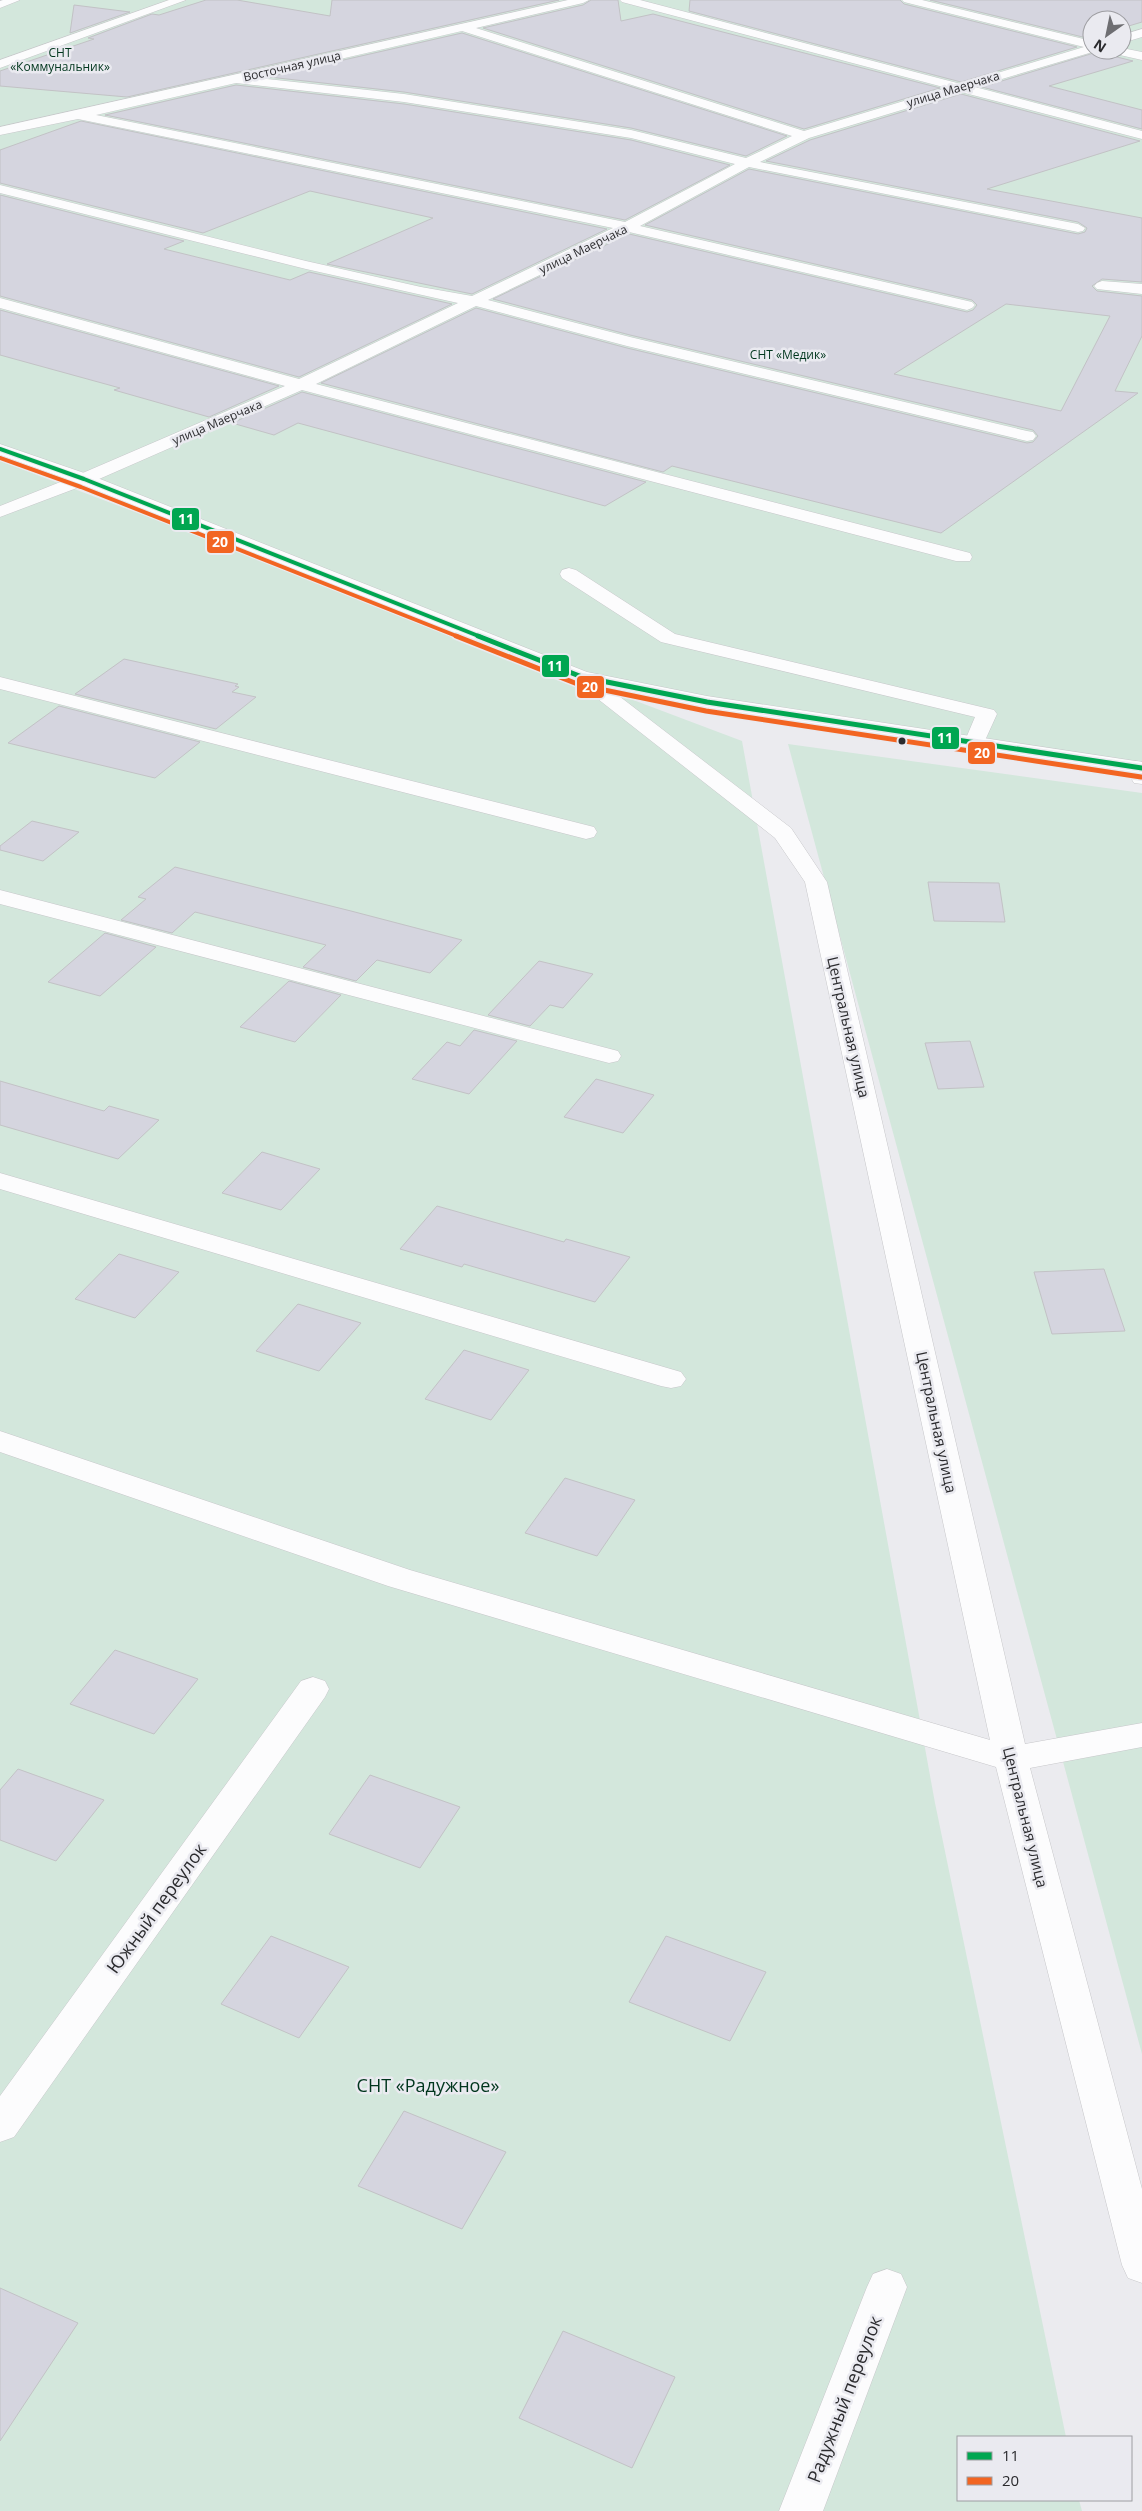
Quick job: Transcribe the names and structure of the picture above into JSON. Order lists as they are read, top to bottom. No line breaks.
{"streets":{"street":["Восточная улица","улица Маерчака","Центральная улица","Южный переулок","Радужный переулок"]},"parks":["СНТ «Коммунальник»","СНТ «Медик»","СНТ «Радужное»"],"lines":["transit line 11","transit line 20"],"legend":["11","20"],"north":"bottom left"}
